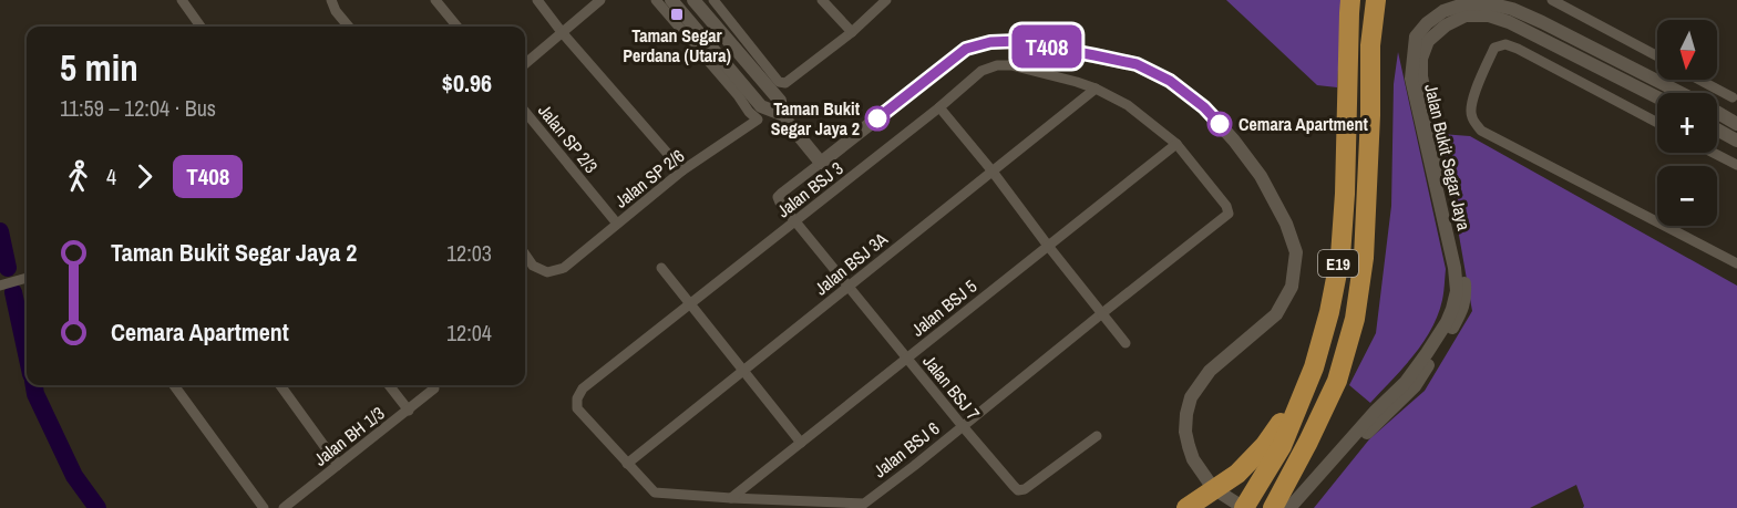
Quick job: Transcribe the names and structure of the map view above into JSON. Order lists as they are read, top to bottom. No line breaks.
{"streets":{"highway":["E19"],"street":["Jalan SP 2/3","Jalan Bukit Segar Jaya","Jalan SP 2/6","Jalan BSJ 3","Jalan BSJ 3A","Jalan BSJ 5","Jalan BSJ 7","Jalan BH 1/3","Jalan BSJ 6"]},"crossings":[["Jalan SP 2/3","Jalan SP 2/6"],["Jalan BSJ 3","Jalan BSJ 3A"],["Jalan BSJ 3","Jalan BSJ 5"],["Jalan BSJ 3","Jalan BSJ 7"],["Jalan BSJ 3","Jalan BSJ 6"],["Jalan BSJ 3A","Jalan BSJ 7"],["Jalan BSJ 3A","Jalan BSJ 6"],["Jalan BSJ 5","Jalan BSJ 7"],["Jalan BSJ 5","Jalan BSJ 6"],["Jalan BSJ 7","Jalan BSJ 6"]],"places":{"transit":["Taman Segar Perdana (Utara)"],"other":["Taman Bukit Segar Jaya 2","Cemara Apartment"]},"lines":["bus line T408"],"north":"bottom","page":{"on_map":"T408","map_buttons":["+","−"],"heading":["5 min","11:59 – 12:04 · Bus","$0.96"],"legs":["4","T408"],"list":[{"name":"Taman Bukit Segar Jaya 2","value":"12:03"},{"name":"Cemara Apartment","value":"12:04"}]}}
